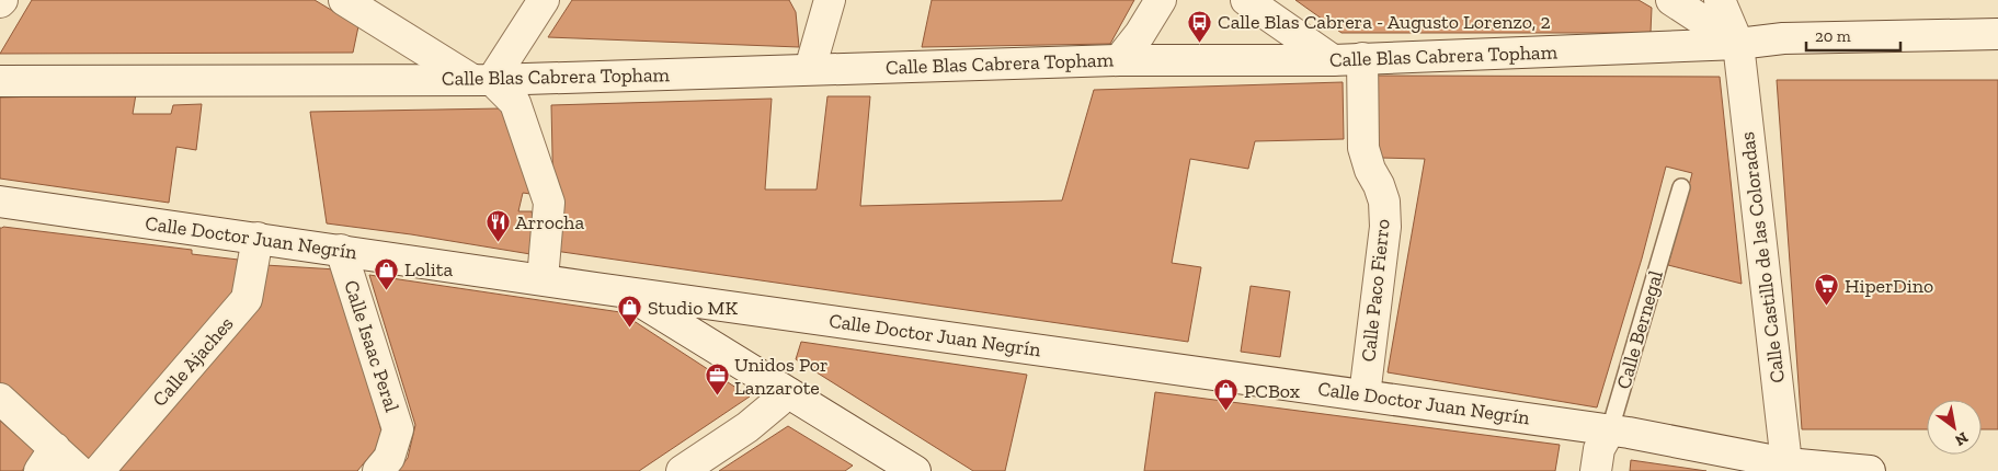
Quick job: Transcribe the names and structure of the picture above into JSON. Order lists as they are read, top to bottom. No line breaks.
{"streets":{"main road":["Calle Blas Cabrera Topham","Calle Doctor Juan Negrín","Calle Castillo de las Coloradas","Calle Paco Fierro","Calle Bernegal","Calle Isaac Peral","Calle Ajaches"]},"crossings":[["Calle Blas Cabrera Topham","Calle Castillo de las Coloradas"],["Calle Blas Cabrera Topham","Calle Paco Fierro"],["Calle Doctor Juan Negrín","Calle Castillo de las Coloradas"],["Calle Doctor Juan Negrín","Calle Paco Fierro"],["Calle Doctor Juan Negrín","Calle Bernegal"],["Calle Doctor Juan Negrín","Calle Isaac Peral"],["Calle Doctor Juan Negrín","Calle Ajaches"]],"places":{"bus stop":["Calle Blas Cabrera - Augusto Lorenzo, 2"],"restaurant":["Arrocha"],"shop":["Lolita","Studio MK","PCBox"],"supermarket":["HiperDino"],"office":["Unidos Por Lanzarote"]},"scale_bar":"20 m","north":"bottom right"}
